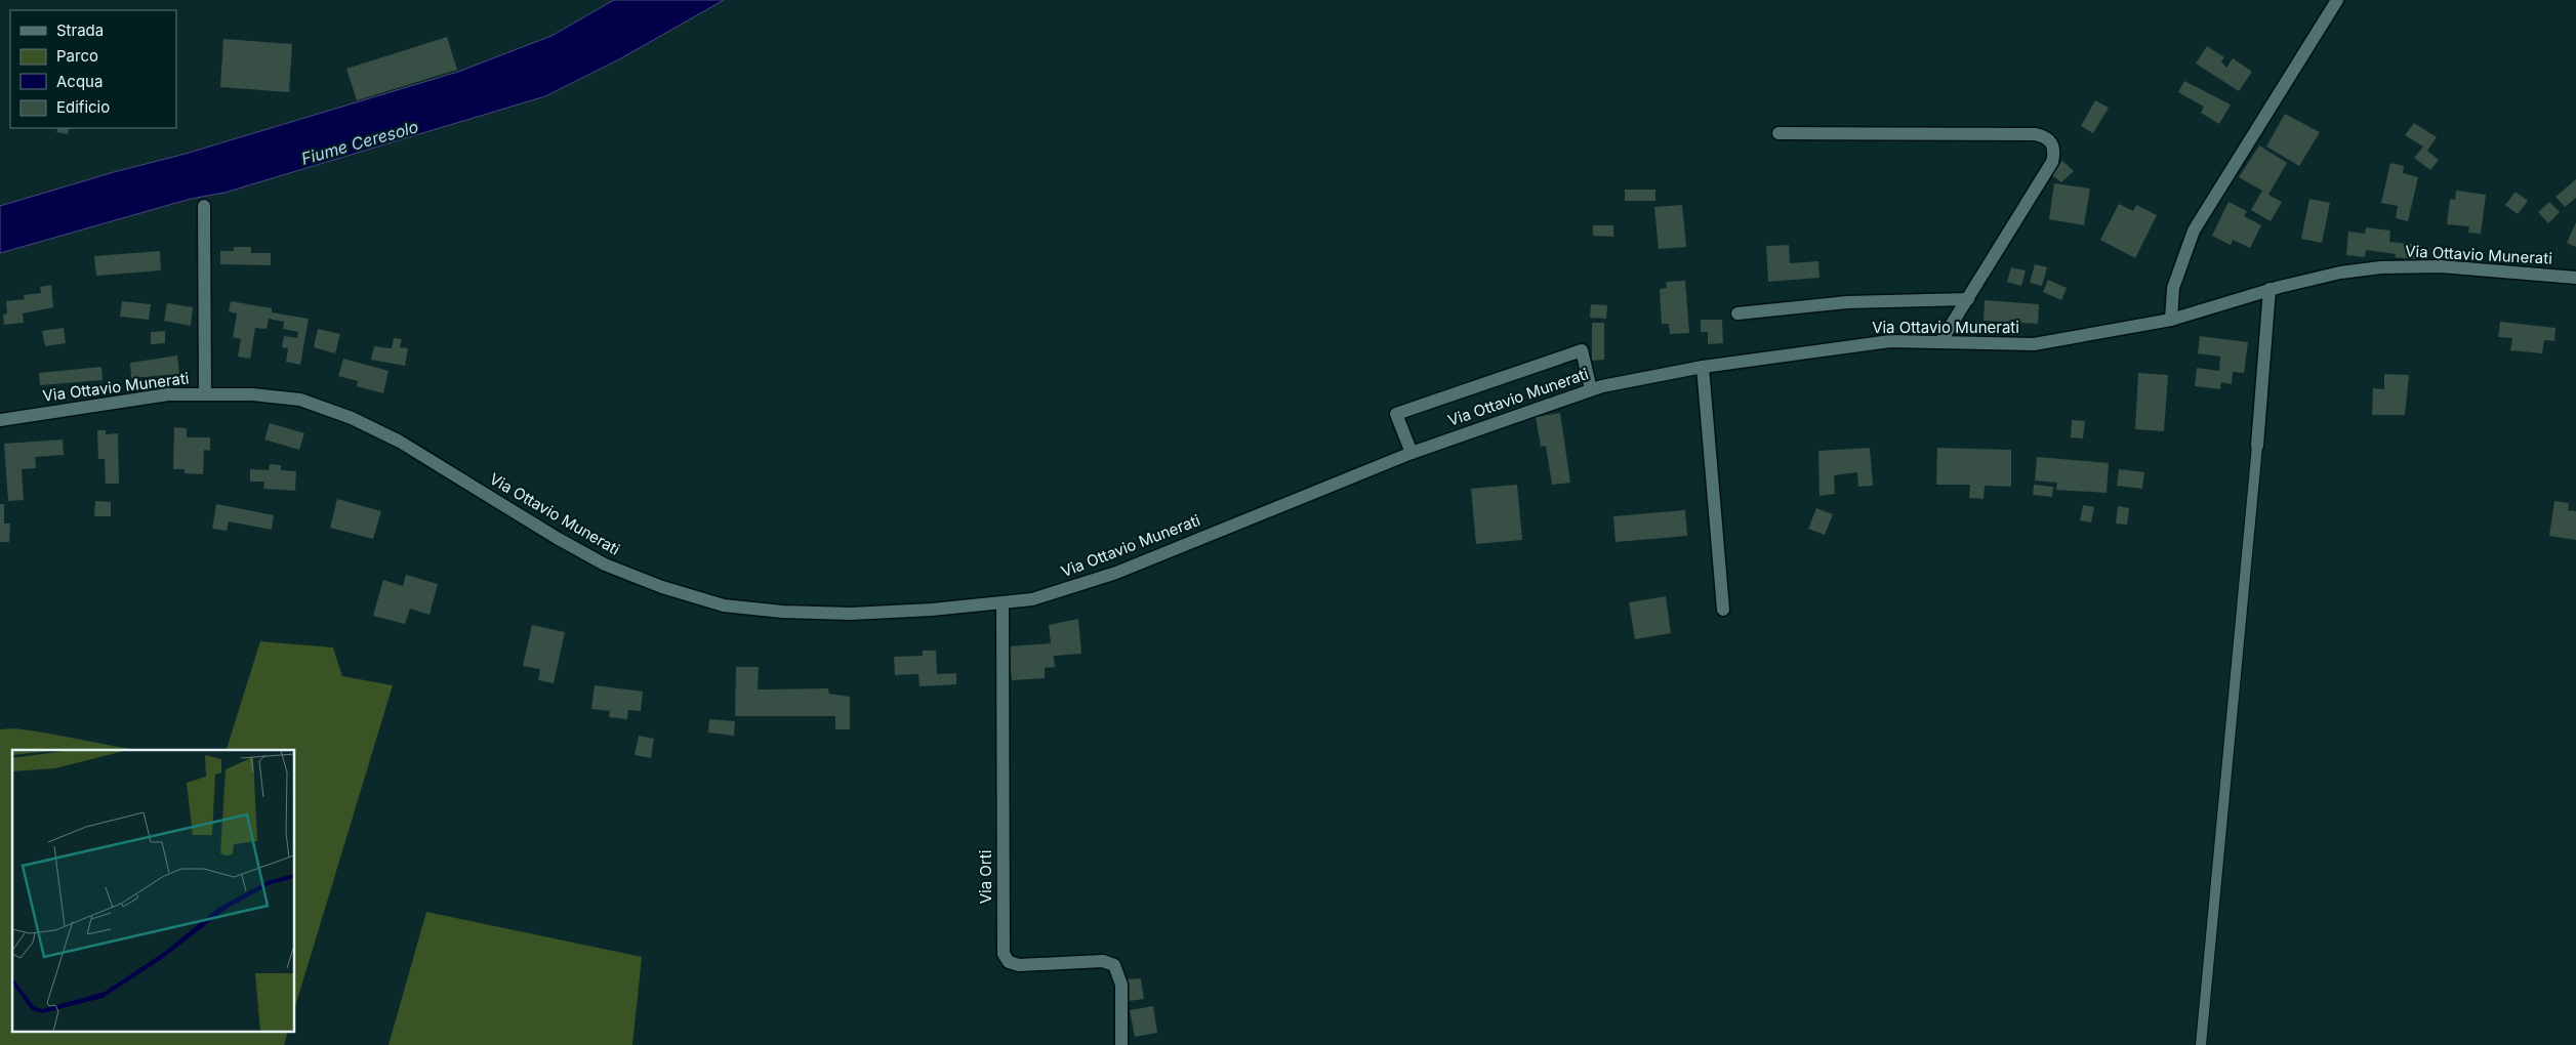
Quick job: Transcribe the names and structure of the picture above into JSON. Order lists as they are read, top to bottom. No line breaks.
{"streets":{"street":["Via Ottavio Munerati","Via Orti"]},"crossings":[["Via Ottavio Munerati","Via Orti"]],"water":["Fiume Ceresolo"],"legend":["Strada","Parco","Acqua","Edificio"]}
